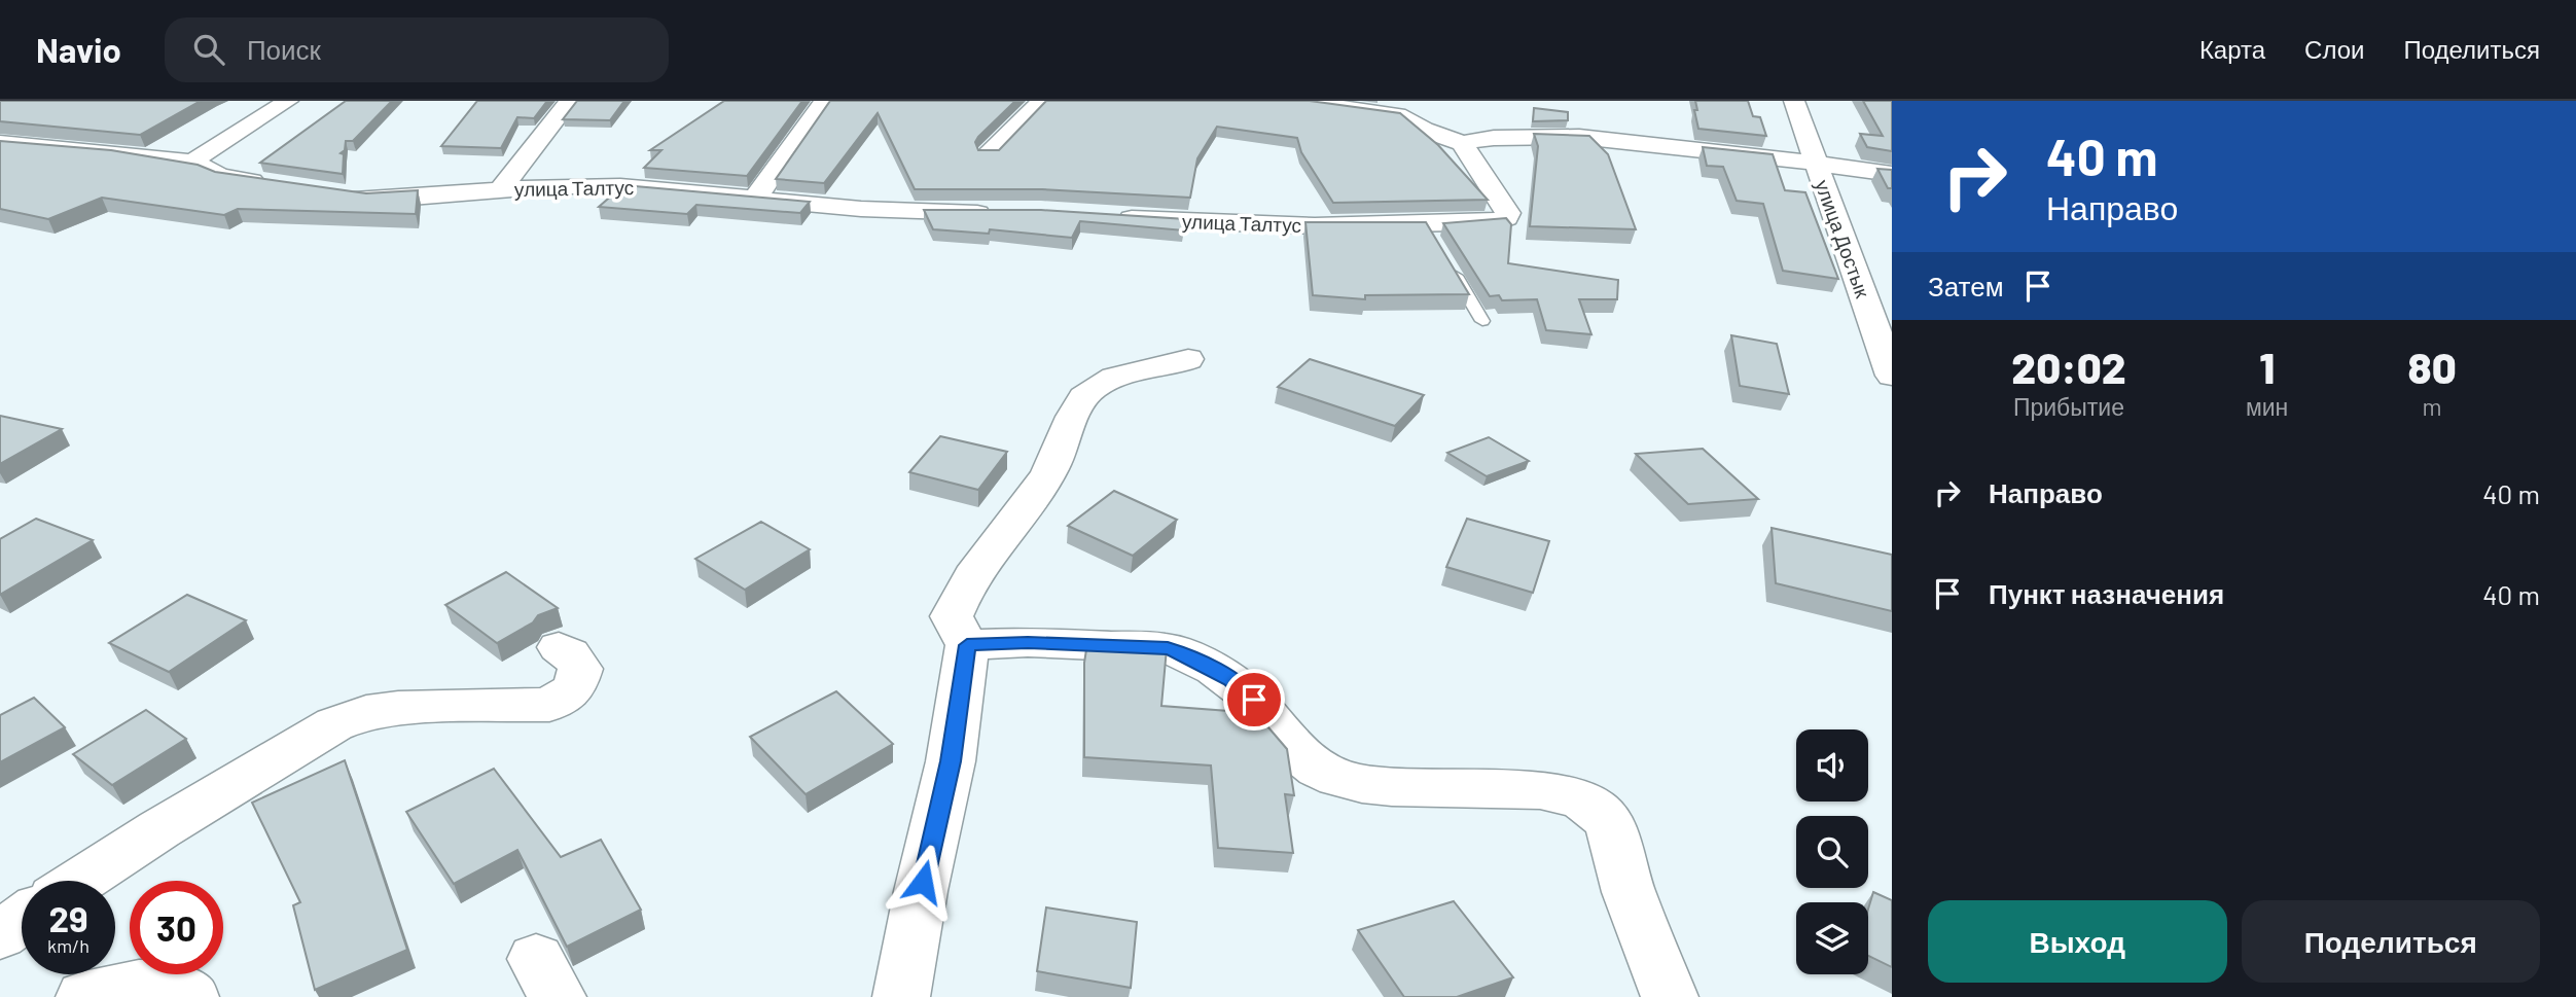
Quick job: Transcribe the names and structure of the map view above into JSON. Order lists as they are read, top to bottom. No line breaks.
{"streets":{"street":["улица Талтус","улица Достык"]},"page":{"header":"Navio","search":"Поиск","nav":["Карта","Слои","Поделиться"],"turn":["40 m","Направо"],"then":"Затем","eta":["20:02","Прибытие","1","мин","80","m"],"list":[{"name":"Направо","value":"40 m"},{"name":"Пункт назначения","value":"40 m"}],"speed":"29 km/h","limit":"30","buttons":["Выход","Поделиться"]}}
